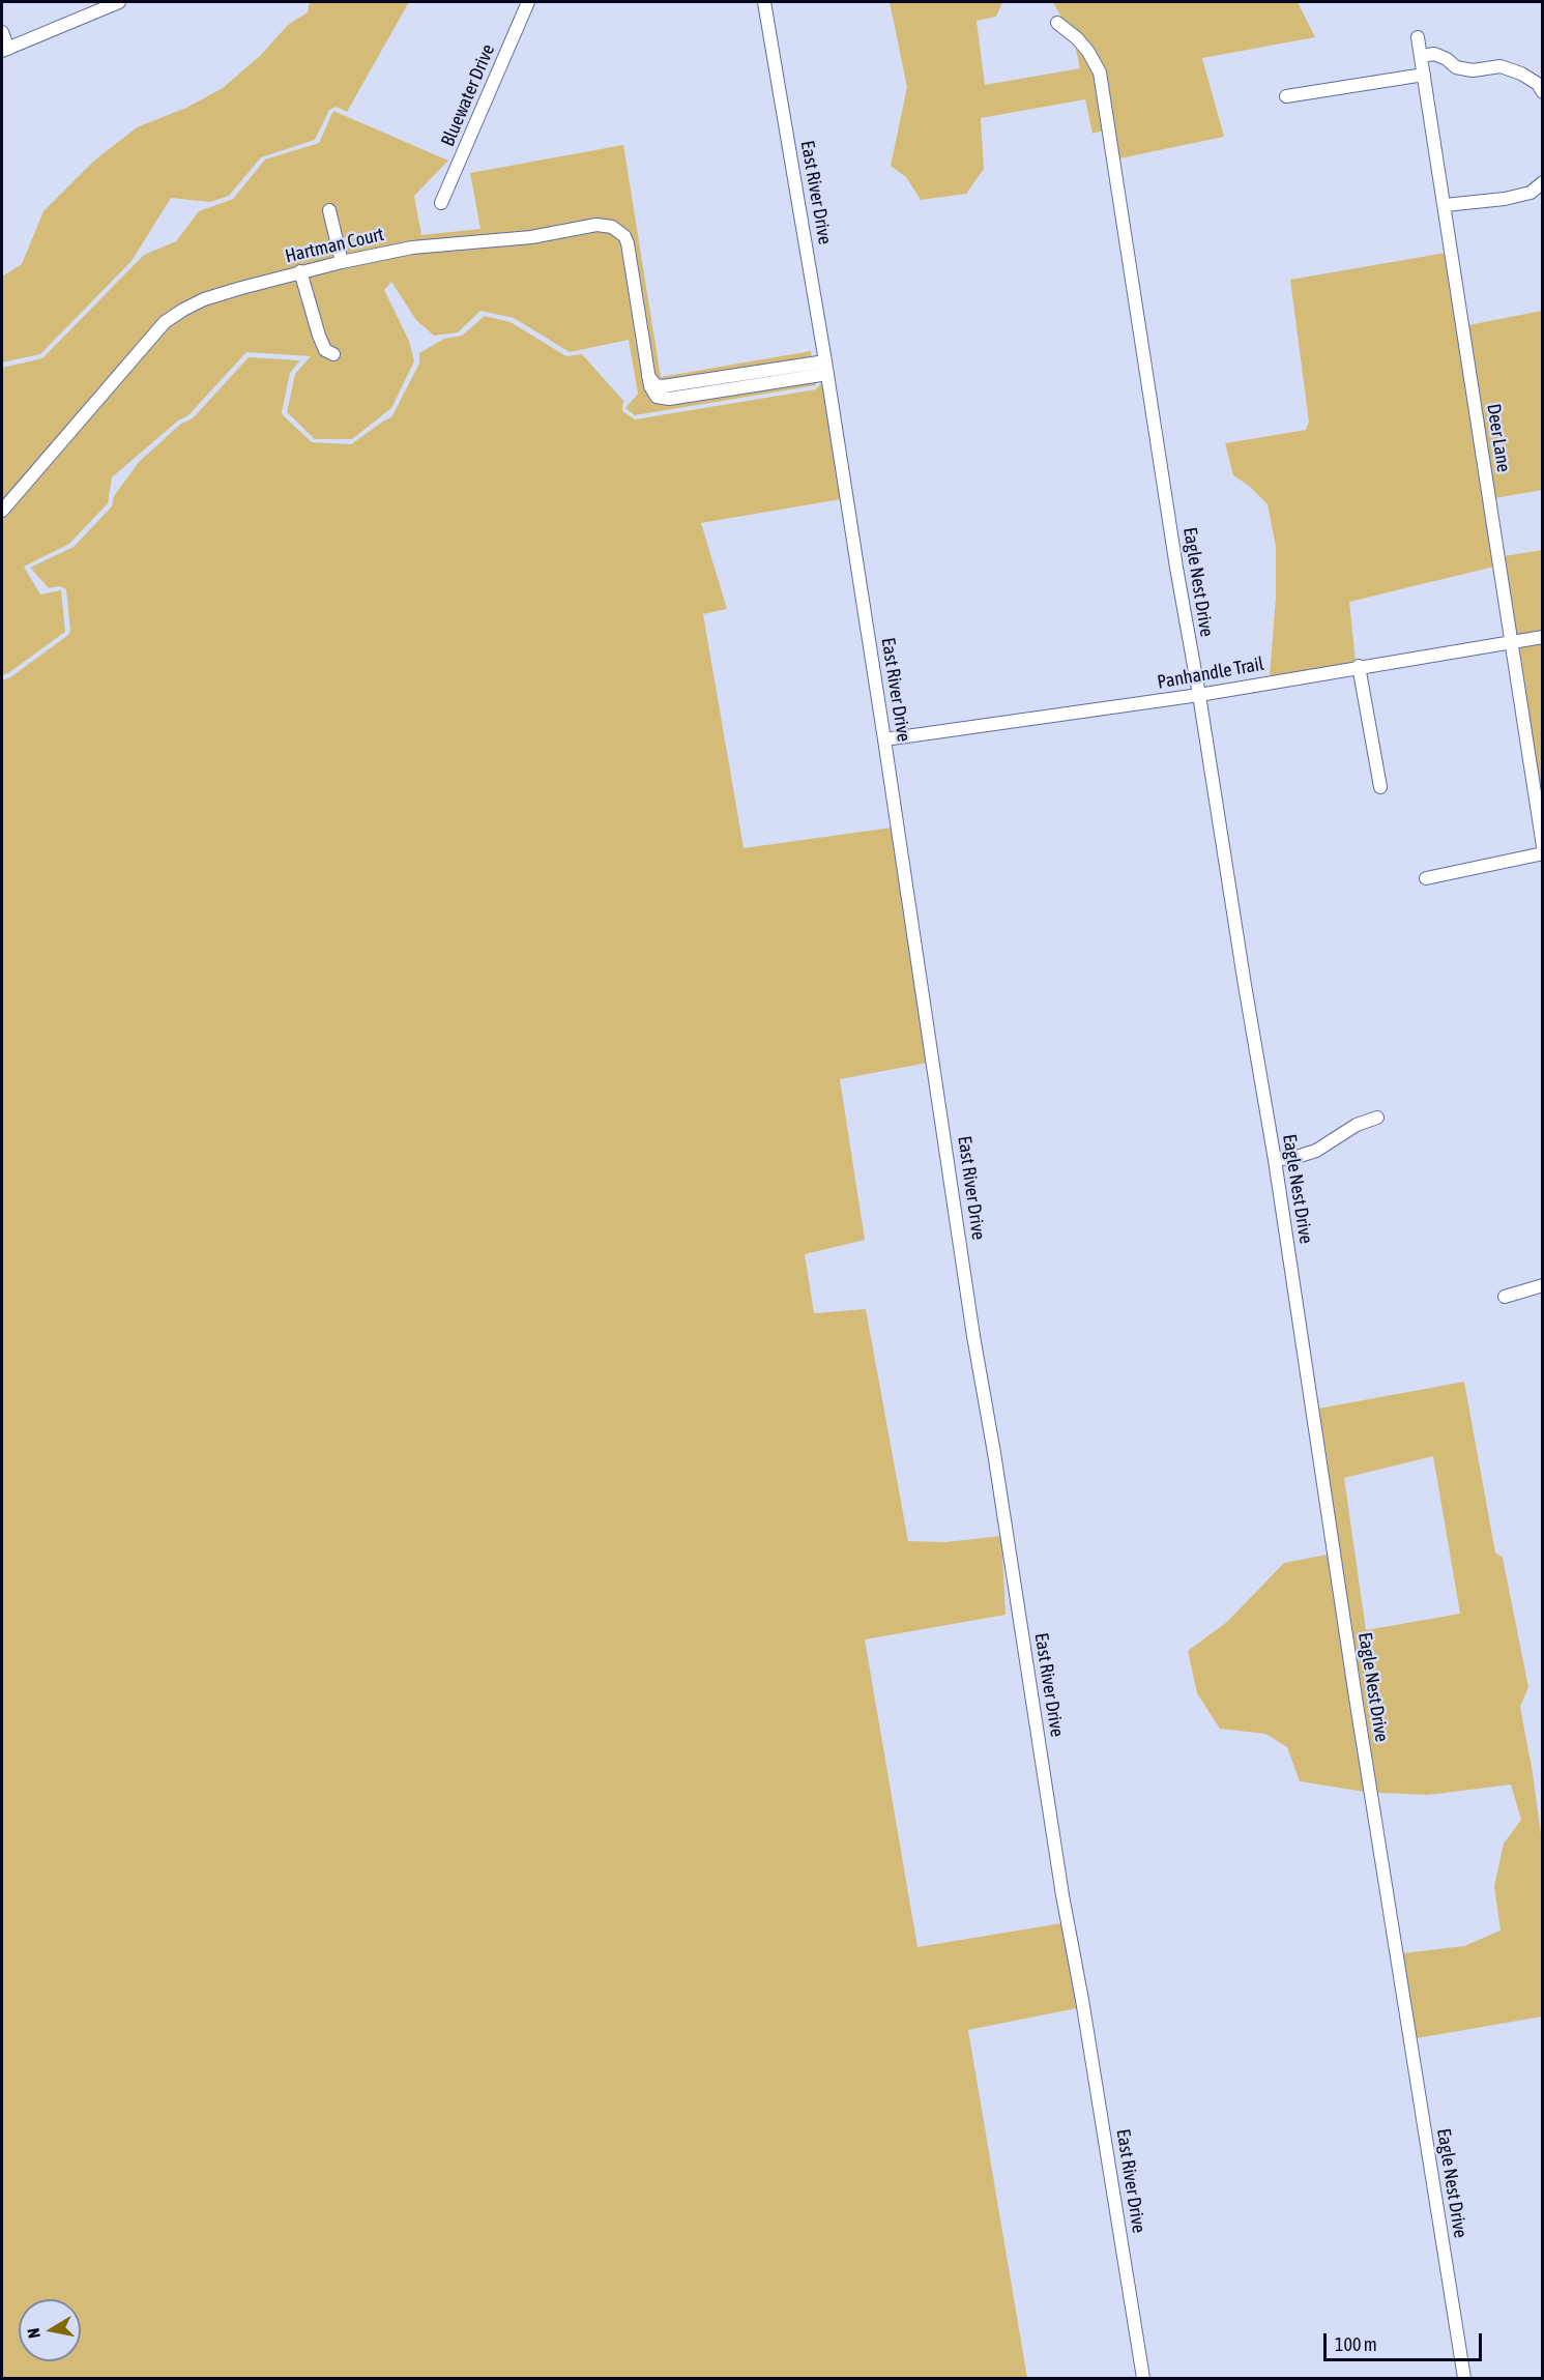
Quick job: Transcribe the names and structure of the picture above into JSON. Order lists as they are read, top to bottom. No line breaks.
{"streets":{"street":["Bluewater Drive","East River Drive","Hartman Court","Deer Lane","Eagle Nest Drive","Panhandle Trail"]},"crossings":[["East River Drive","Hartman Court"],["East River Drive","Panhandle Trail"],["Deer Lane","Panhandle Trail"],["Eagle Nest Drive","Panhandle Trail"]],"scale_bar":"100 m","north":"left"}
